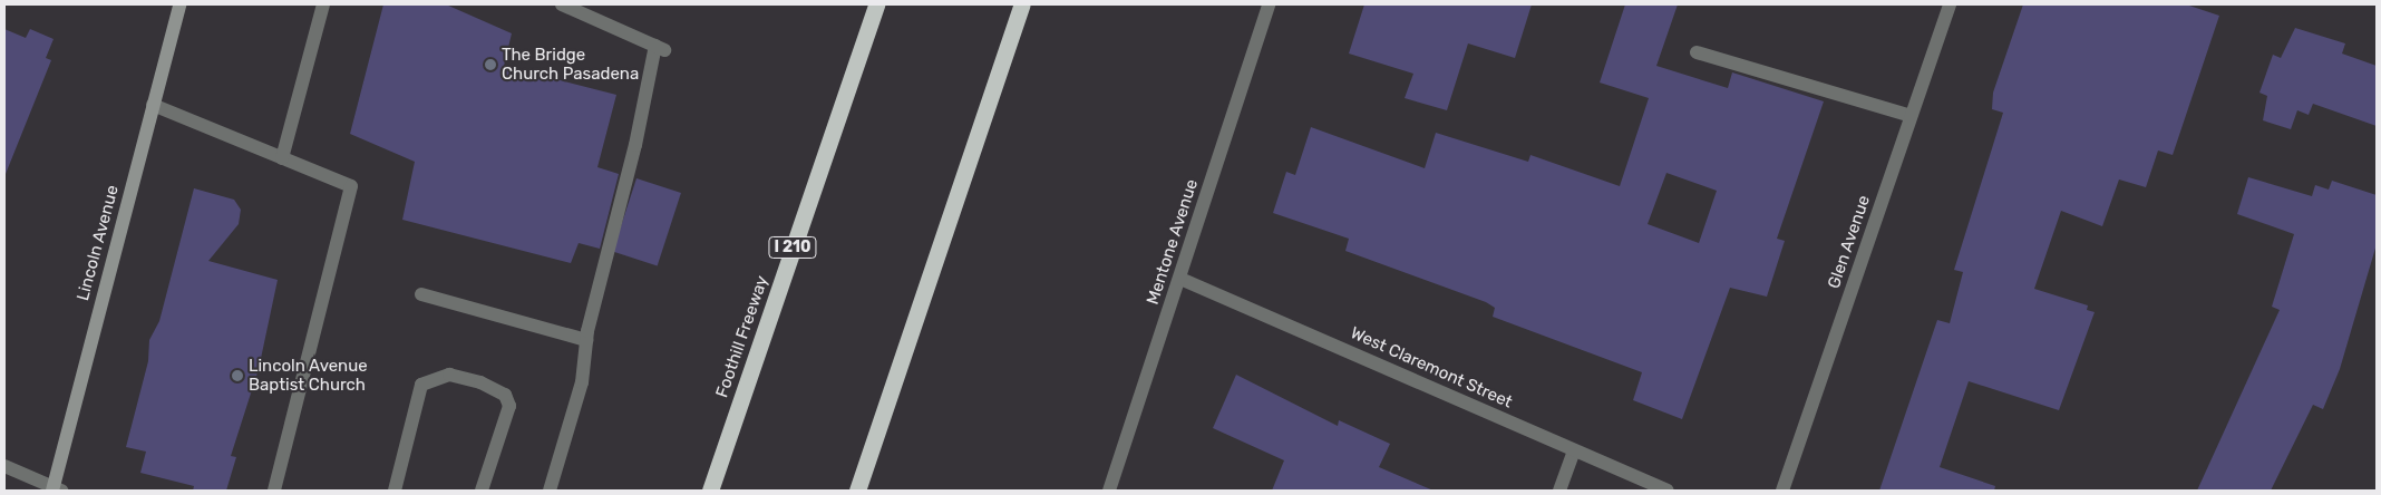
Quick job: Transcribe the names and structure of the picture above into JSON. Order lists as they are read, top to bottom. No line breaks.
{"streets":{"highway":["I 210","Foothill Freeway"],"main road":["Lincoln Avenue"],"street":["Mentone Avenue","Glen Avenue","West Claremont Street"]},"crossings":[["Mentone Avenue","West Claremont Street"]],"places":["The Bridge Church Pasadena","Lincoln Avenue Baptist Church"]}
